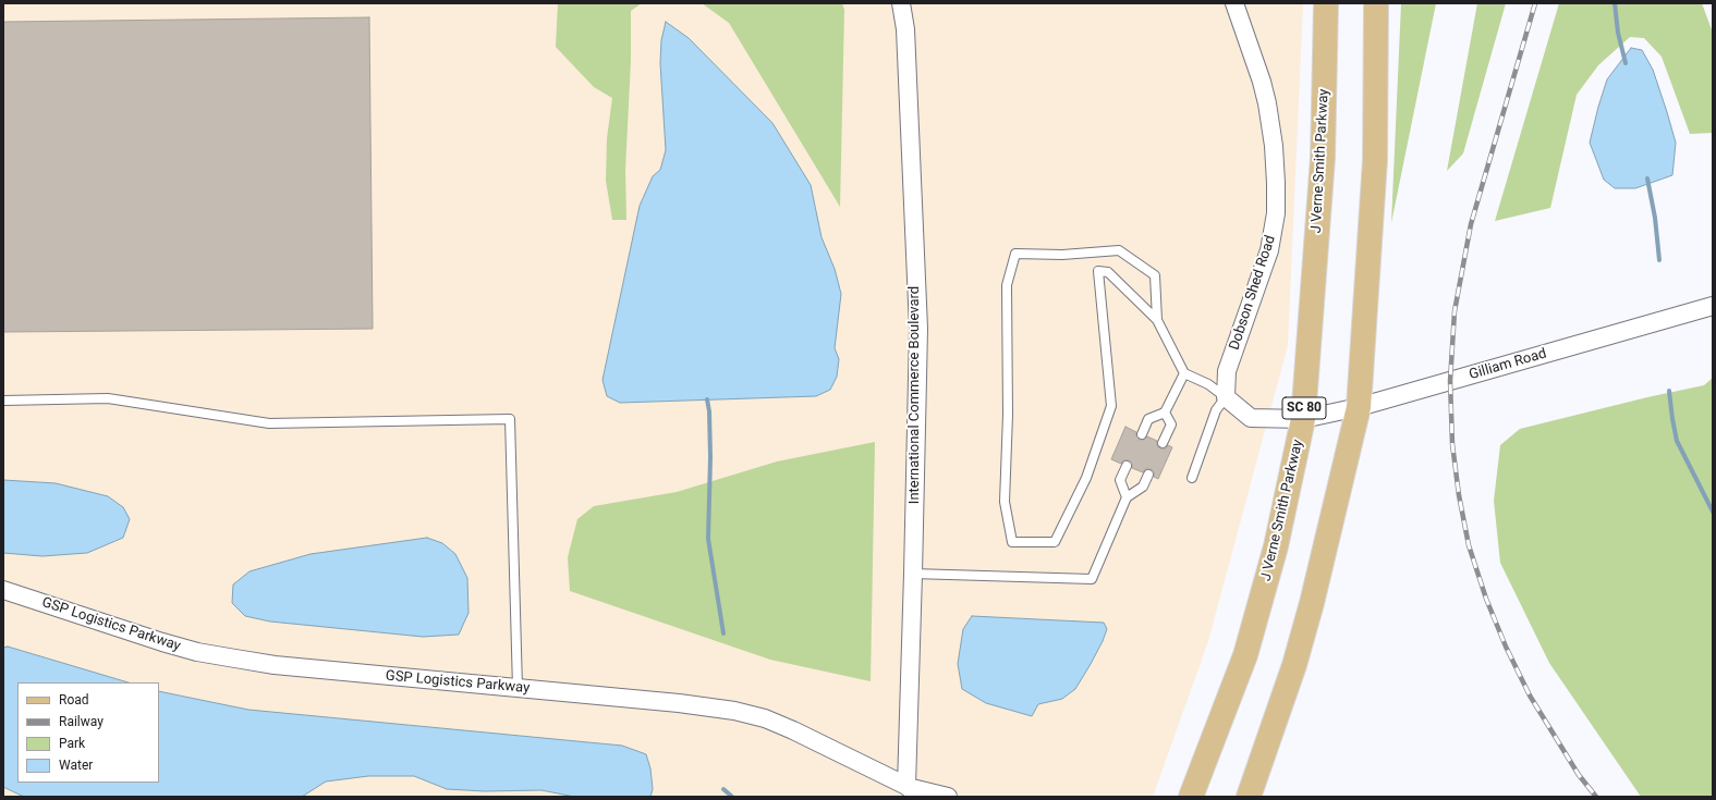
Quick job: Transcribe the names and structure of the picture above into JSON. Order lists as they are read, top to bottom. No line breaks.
{"streets":{"main road":["J Verne Smith Parkway","SC 80"],"street":["Dobson Shed Road","Gilliam Road","International Commerce Boulevard","GSP Logistics Parkway"]},"crossings":[["J Verne Smith Parkway","Gilliam Road"],["International Commerce Boulevard","GSP Logistics Parkway"]],"legend":["Road","Railway","Park","Water"]}
